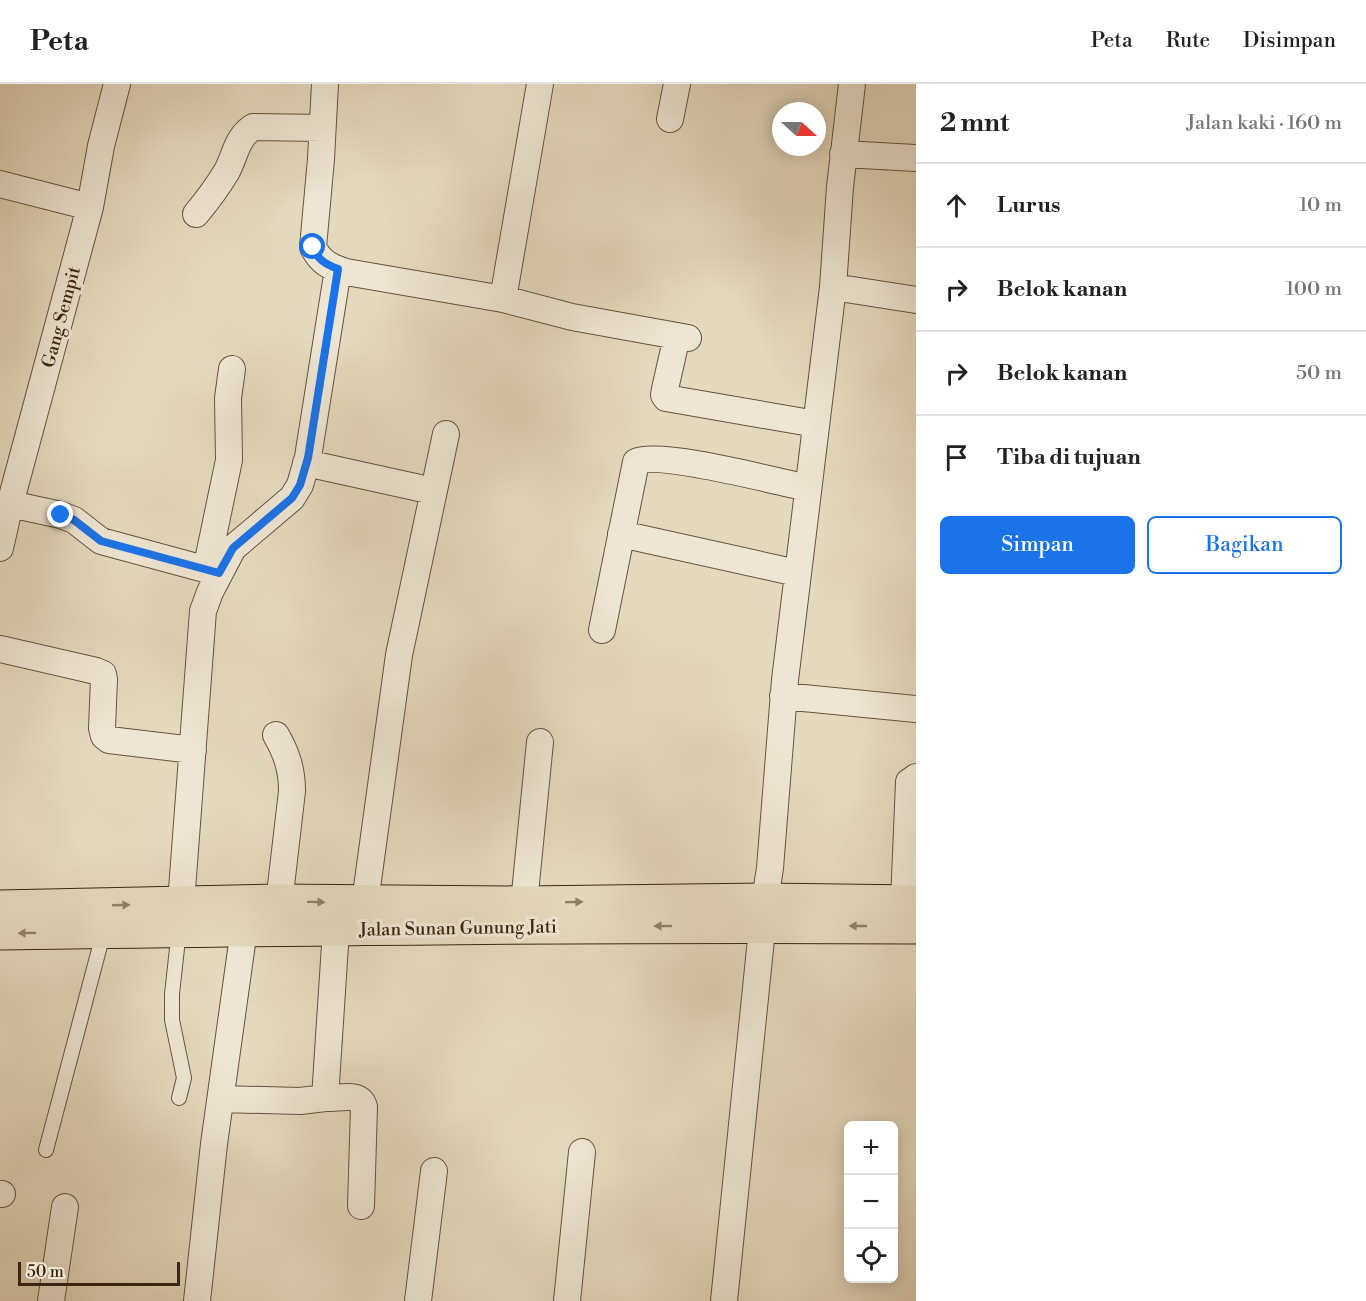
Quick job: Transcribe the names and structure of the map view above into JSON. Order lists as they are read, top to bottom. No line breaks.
{"streets":{"highway":["Jalan Sunan Gunung Jati"],"street":["Gang Sempit"]},"scale_bar":"50 m","north":"right","page":{"header":"Peta","nav":["Peta","Rute","Disimpan"],"heading":["2 mnt","Jalan kaki · 160 m"],"list":[["Lurus","10 m"],["Belok kanan","100 m"],["Belok kanan","50 m"],"Tiba di tujuan"],"buttons":["Simpan","Bagikan"],"map_buttons":["+","−"],"scale":"50 m"}}
